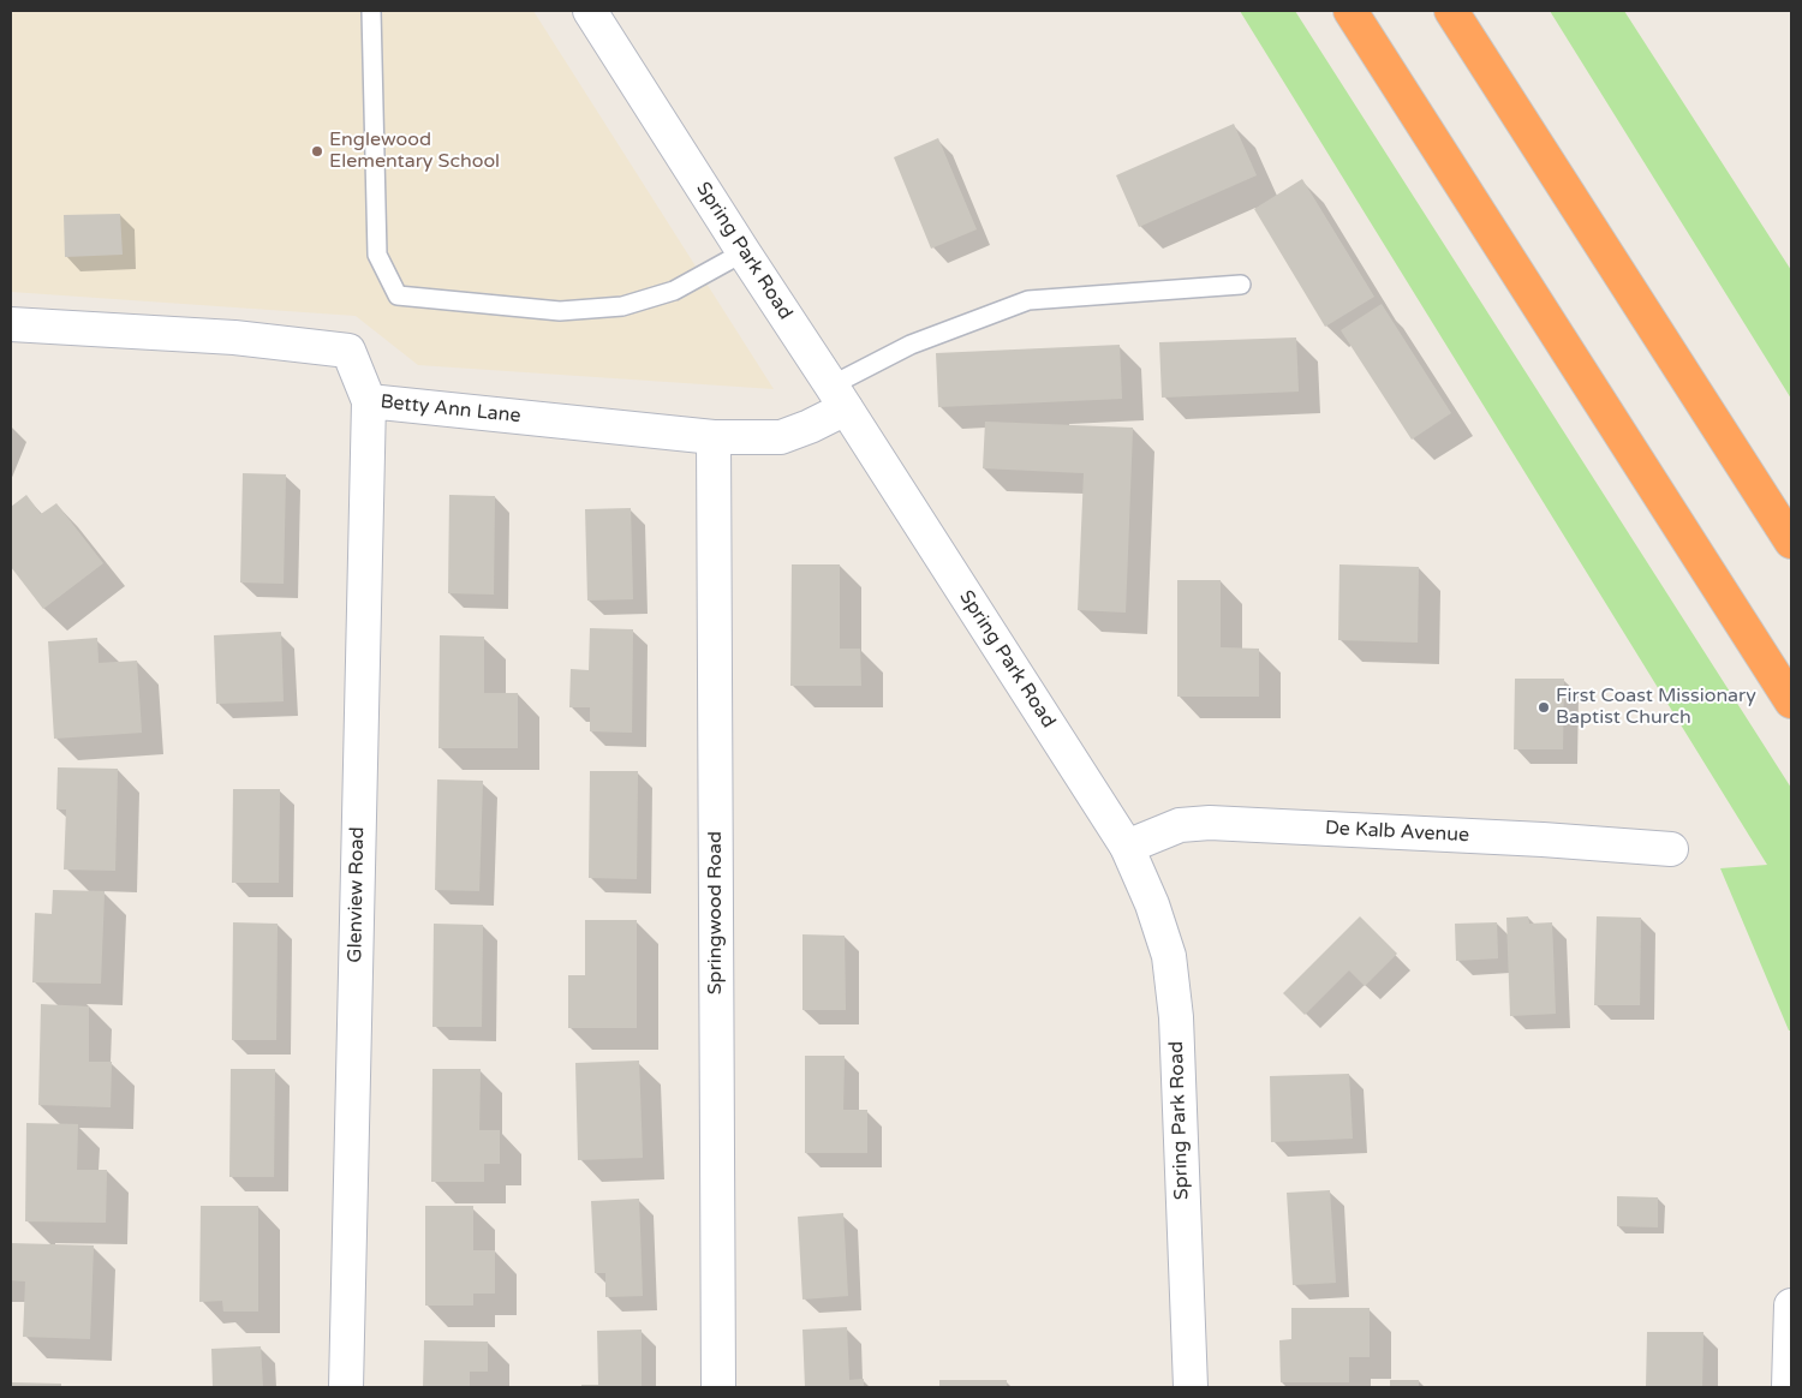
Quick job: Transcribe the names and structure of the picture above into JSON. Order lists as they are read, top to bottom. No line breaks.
{"streets":{"street":["Spring Park Road","Betty Ann Lane","De Kalb Avenue","Glenview Road","Springwood Road"]},"crossings":[["Spring Park Road","Betty Ann Lane"],["Spring Park Road","De Kalb Avenue"],["Betty Ann Lane","Glenview Road"],["Betty Ann Lane","Springwood Road"]],"places":["Englewood Elementary School","First Coast Missionary Baptist Church"]}
